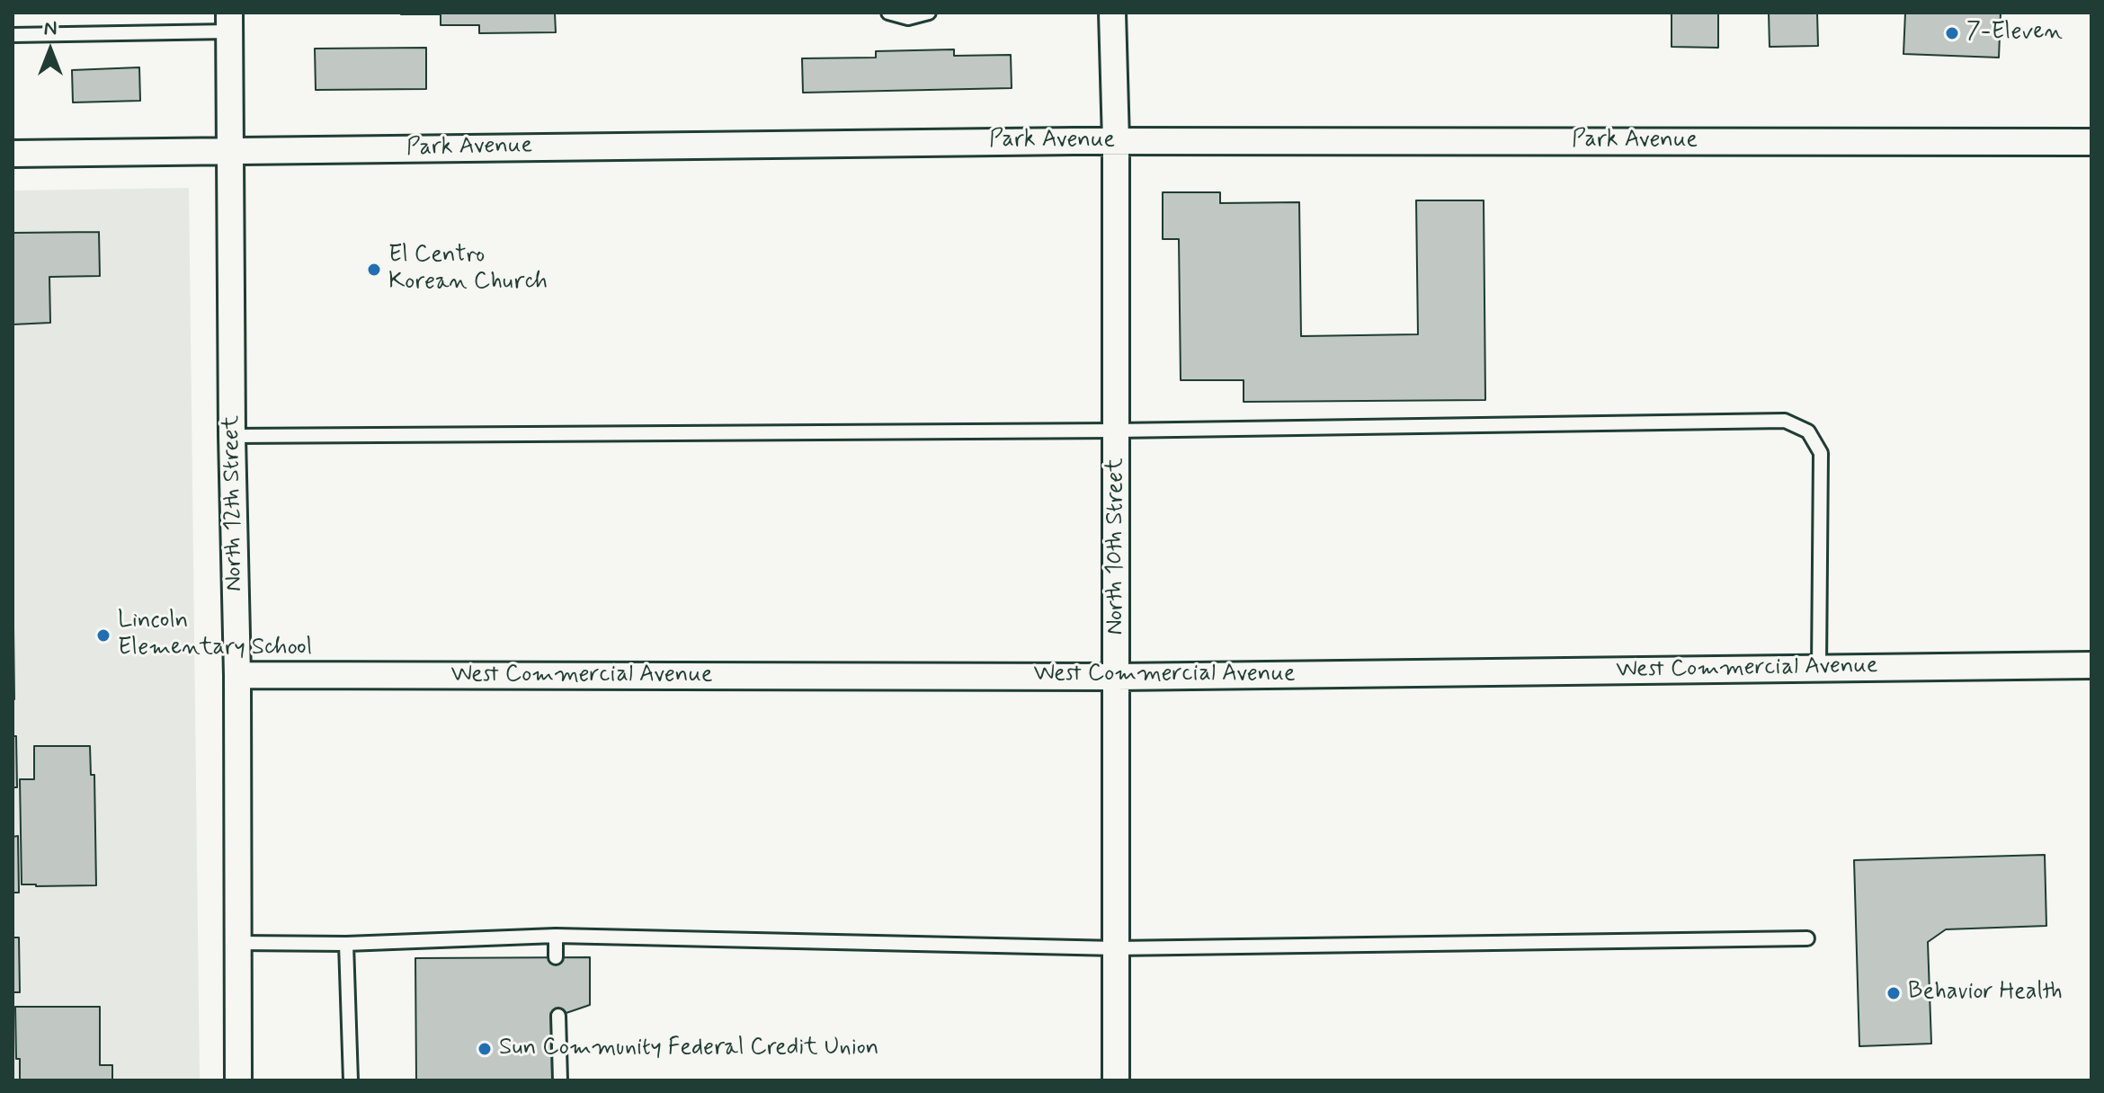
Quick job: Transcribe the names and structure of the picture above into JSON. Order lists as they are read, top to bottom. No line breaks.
{"streets":{"street":["Park Avenue","North 12th Street","North 10th Street","West Commercial Avenue"]},"crossings":[["Park Avenue","North 12th Street"],["Park Avenue","North 10th Street"],["North 12th Street","West Commercial Avenue"],["North 10th Street","West Commercial Avenue"]],"places":["7-Eleven","El Centro Korean Church","Lincoln Elementary School","Behavior Health","Sun Community Federal Credit Union"],"north":"top"}
